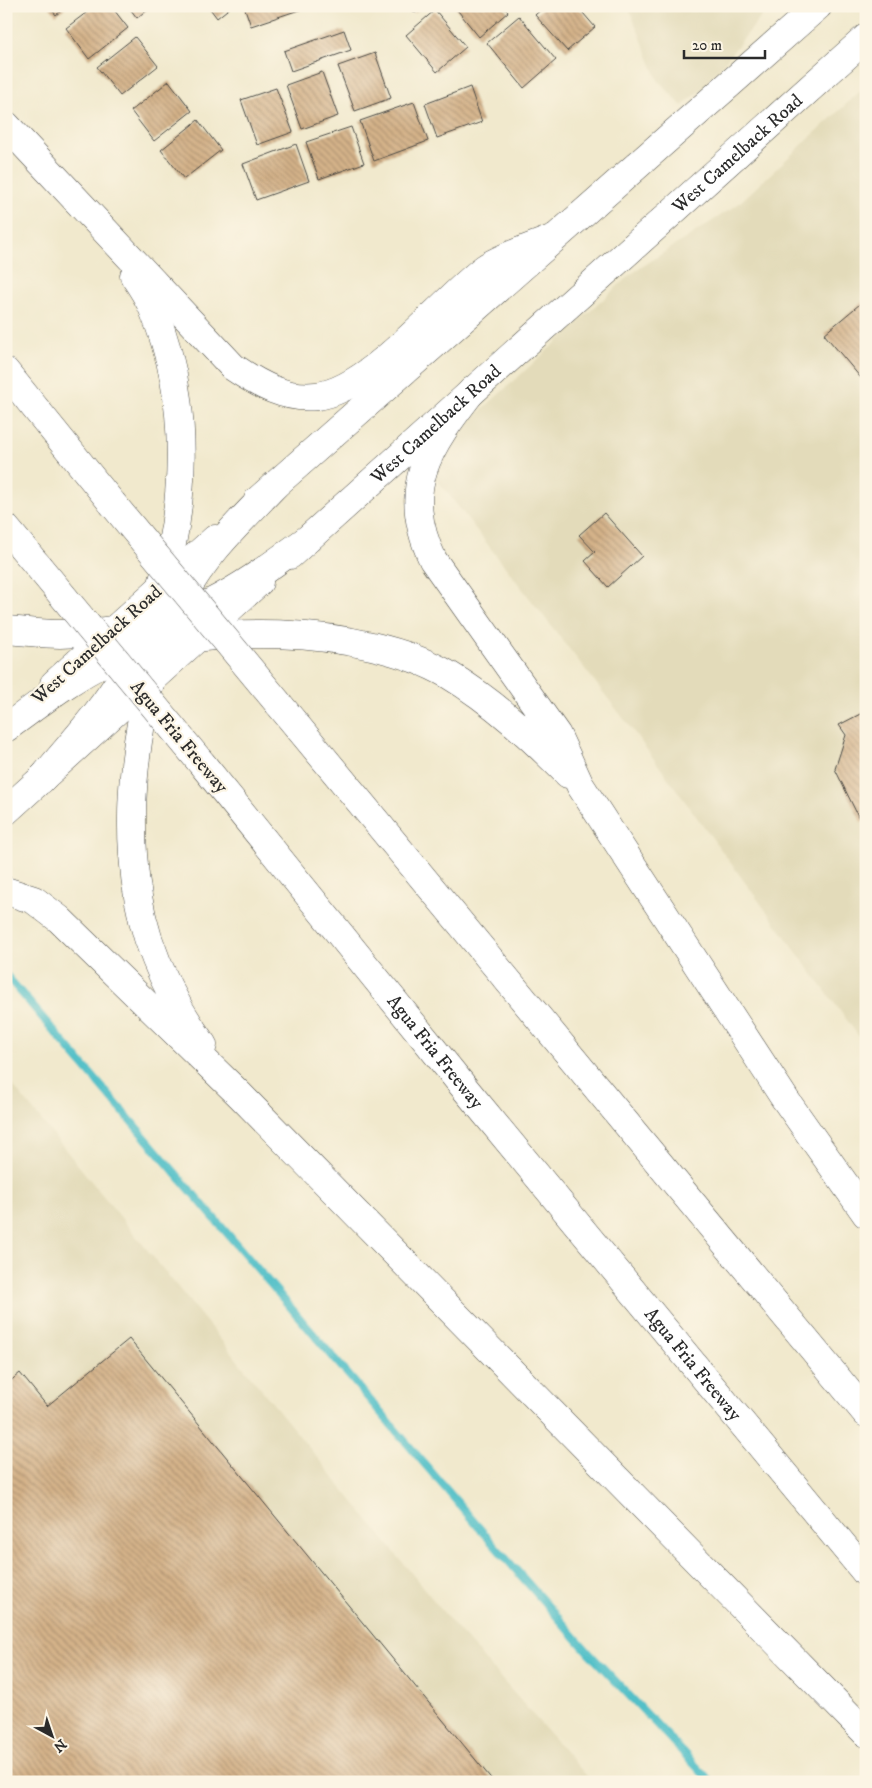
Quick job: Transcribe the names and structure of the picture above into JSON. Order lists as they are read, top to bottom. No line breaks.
{"streets":{"main road":["West Camelback Road","Agua Fria Freeway"]},"scale_bar":"20 m","north":"bottom right"}
